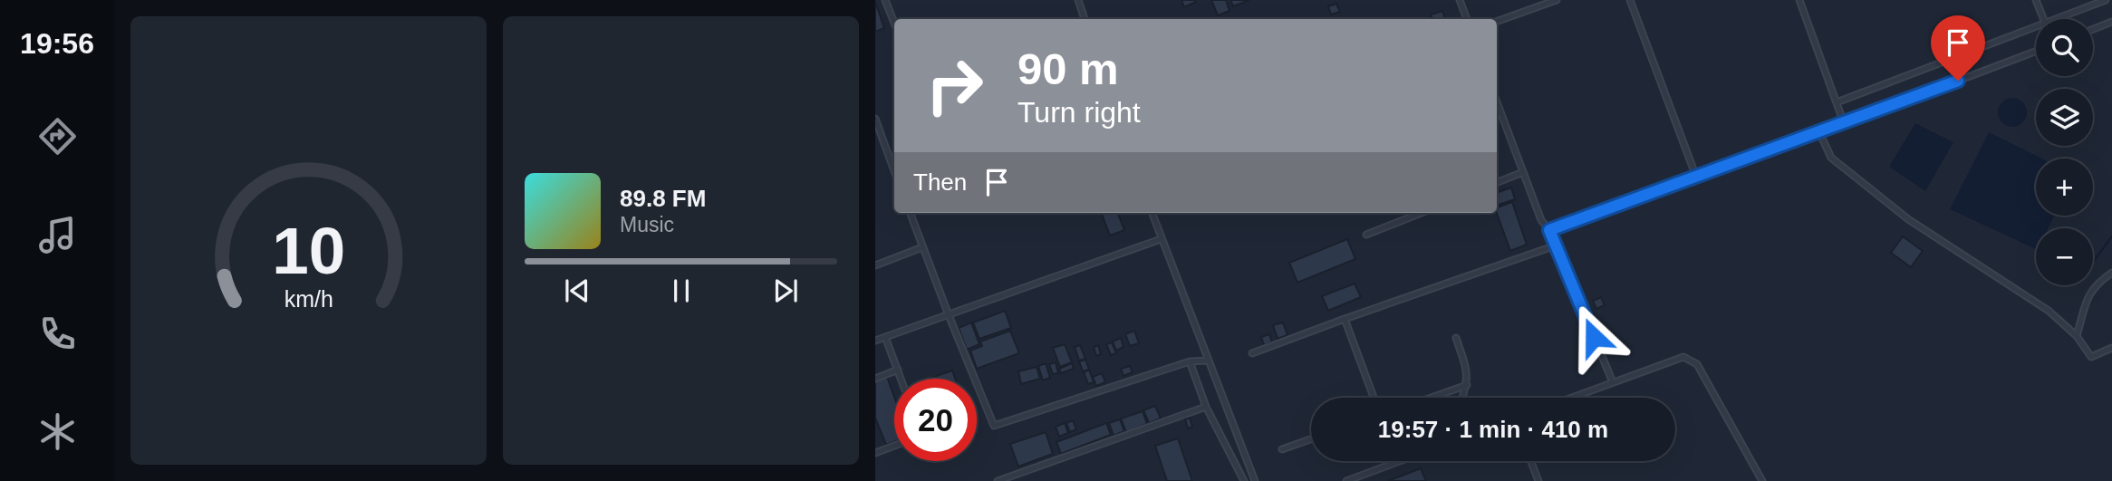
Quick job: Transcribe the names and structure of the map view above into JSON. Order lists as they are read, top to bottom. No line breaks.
{"page":{"tabs":"19:56","map_buttons":["+","−"],"turn":["90 m","Turn right"],"then":"Then","song":["89.8 FM","Music"],"limit":"20","trip":"19:57 · 1 min · 410 m","gauge":["10","km/h"]}}
